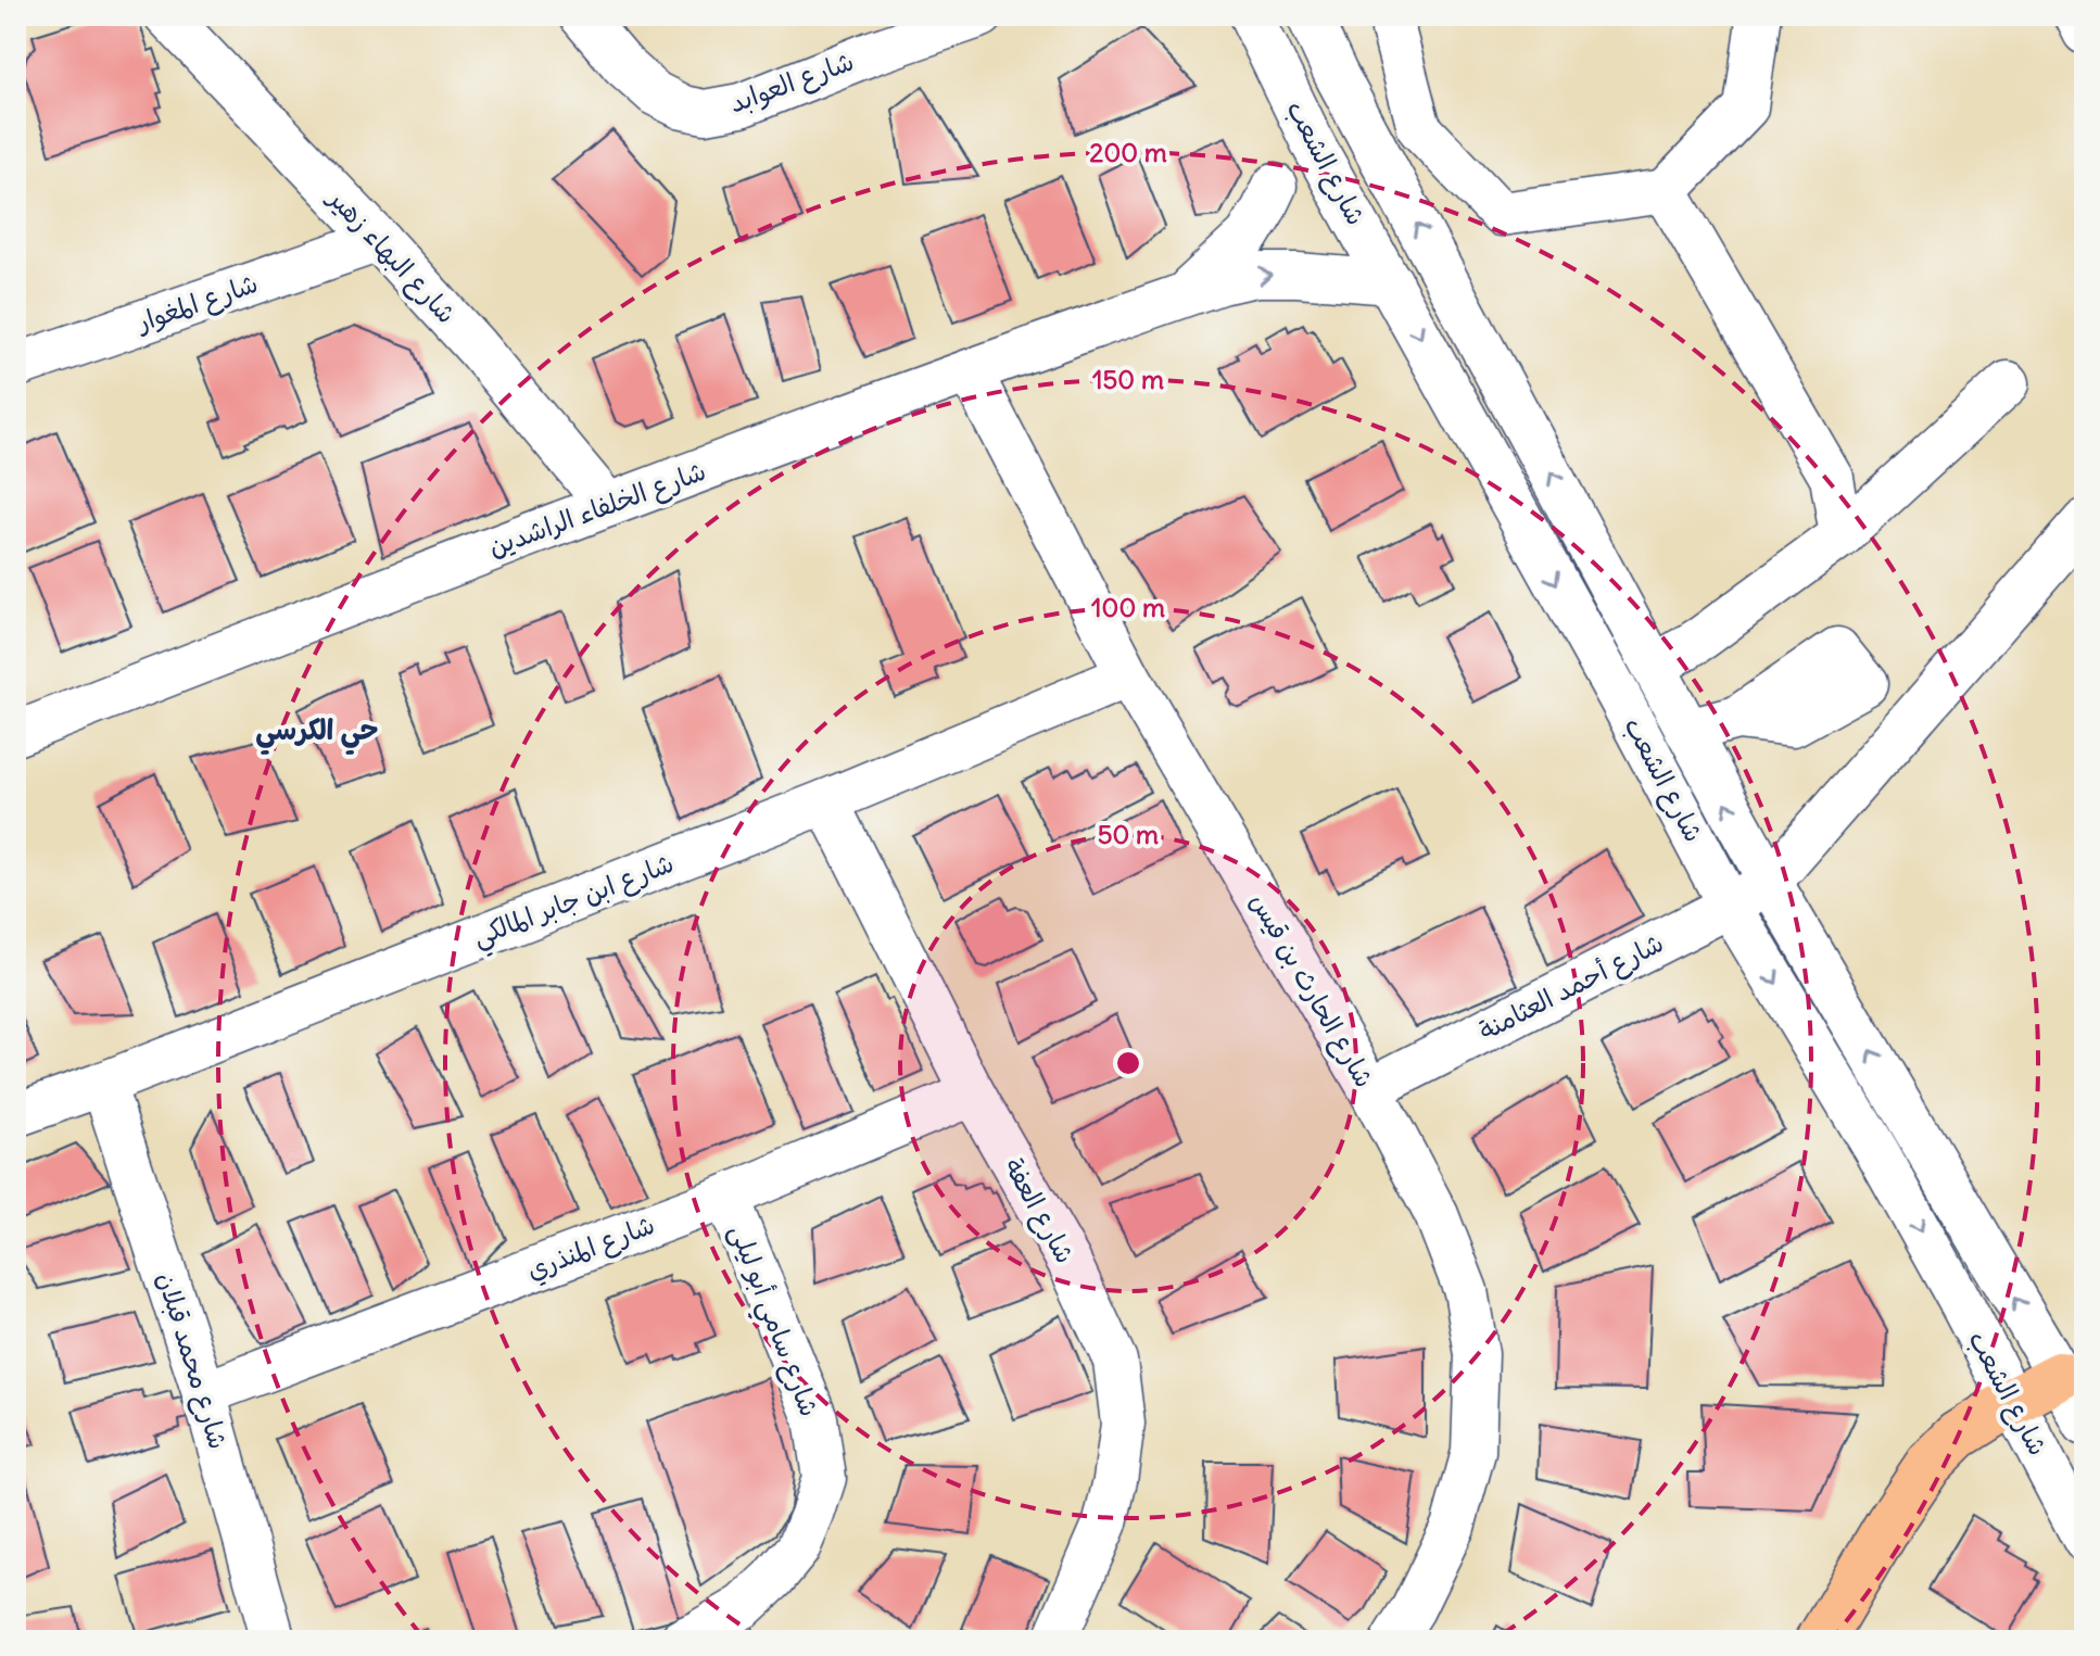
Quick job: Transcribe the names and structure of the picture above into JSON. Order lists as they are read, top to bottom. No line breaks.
{"streets":{"street":["شارع العوابد","شارع الشعب","شارع البهاء زهير","شارع المغوار","شارع الخلفاء الراشدين","شارع ابن جابر المالكي","شارع أحمد العثامنة","شارع الحارث بن قيس","شارع العفة","شارع المنذري","شارع سامي أبو ليلى","شارع محمد قبلان"]},"crossings":[["شارع الشعب","شارع الخلفاء الراشدين"],["شارع الشعب","شارع أحمد العثامنة"],["شارع البهاء زهير","شارع المغوار"],["شارع البهاء زهير","شارع الخلفاء الراشدين"],["شارع الخلفاء الراشدين","شارع الحارث بن قيس"],["شارع ابن جابر المالكي","شارع الحارث بن قيس"],["شارع ابن جابر المالكي","شارع العفة"],["شارع ابن جابر المالكي","شارع محمد قبلان"],["شارع أحمد العثامنة","شارع الحارث بن قيس"],["شارع العفة","شارع المنذري"],["شارع المنذري","شارع سامي أبو ليلى"],["شارع المنذري","شارع محمد قبلان"]],"districts":["حي الكرسي"],"rings":["200 m","150 m","100 m","50 m"]}
